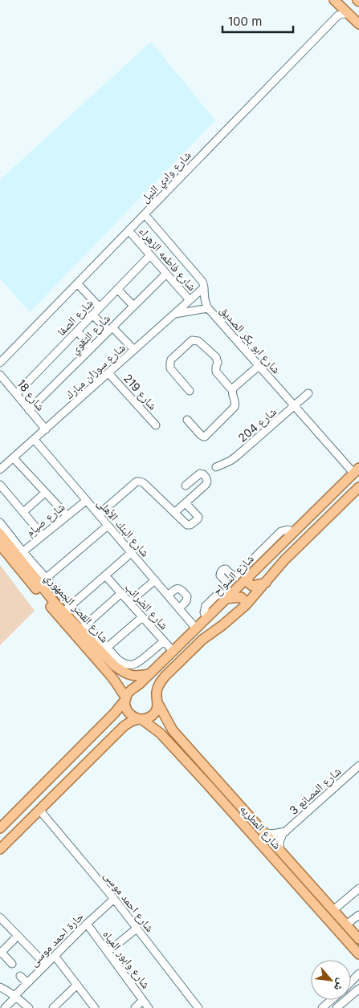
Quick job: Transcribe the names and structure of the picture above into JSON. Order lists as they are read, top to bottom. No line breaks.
{"streets":{"main road":["شارع السواح","شارع القصر الجمهوري","شارع المطريه"],"street":["شارع وادي النيل","شارع فاطمه الزهراء","شارع الصفا","شارع التقوي","شارع ابو بكر الصديق","شارع سوزان مبارك","شارع 219","شارع 18","شارع 204","شارع صيام","شارع البنك الأهلى","شارع الضرائب","شارع المصانع 3","شارع احمد موسى","حارة احمد موسى","شارع وابور المياه"]},"crossings":[["شارع وادي النيل","شارع فاطمه الزهراء"],["شارع وادي النيل","شارع ابو بكر الصديق"],["شارع فاطمه الزهراء","شارع الصفا"],["شارع فاطمه الزهراء","شارع التقوي"],["شارع فاطمه الزهراء","شارع سوزان مبارك"],["شارع الصفا","شارع 18"],["شارع التقوي","شارع 18"],["شارع ابو بكر الصديق","شارع سوزان مبارك"],["شارع ابو بكر الصديق","شارع 204"],["شارع ابو بكر الصديق","شارع السواح"],["شارع سوزان مبارك","شارع 219"],["شارع سوزان مبارك","شارع 18"],["شارع سوزان مبارك","شارع البنك الأهلى"],["شارع صيام","شارع البنك الأهلى"],["شارع صيام","شارع القصر الجمهوري"],["شارع البنك الأهلى","شارع السواح"],["شارع السواح","شارع الضرائب"],["شارع السواح","شارع القصر الجمهوري"],["شارع المصانع 3","شارع المطريه"],["شارع احمد موسى","حارة احمد موسى"],["حارة احمد موسى","شارع وابور المياه"]],"scale_bar":"100 m","north":"bottom right"}
